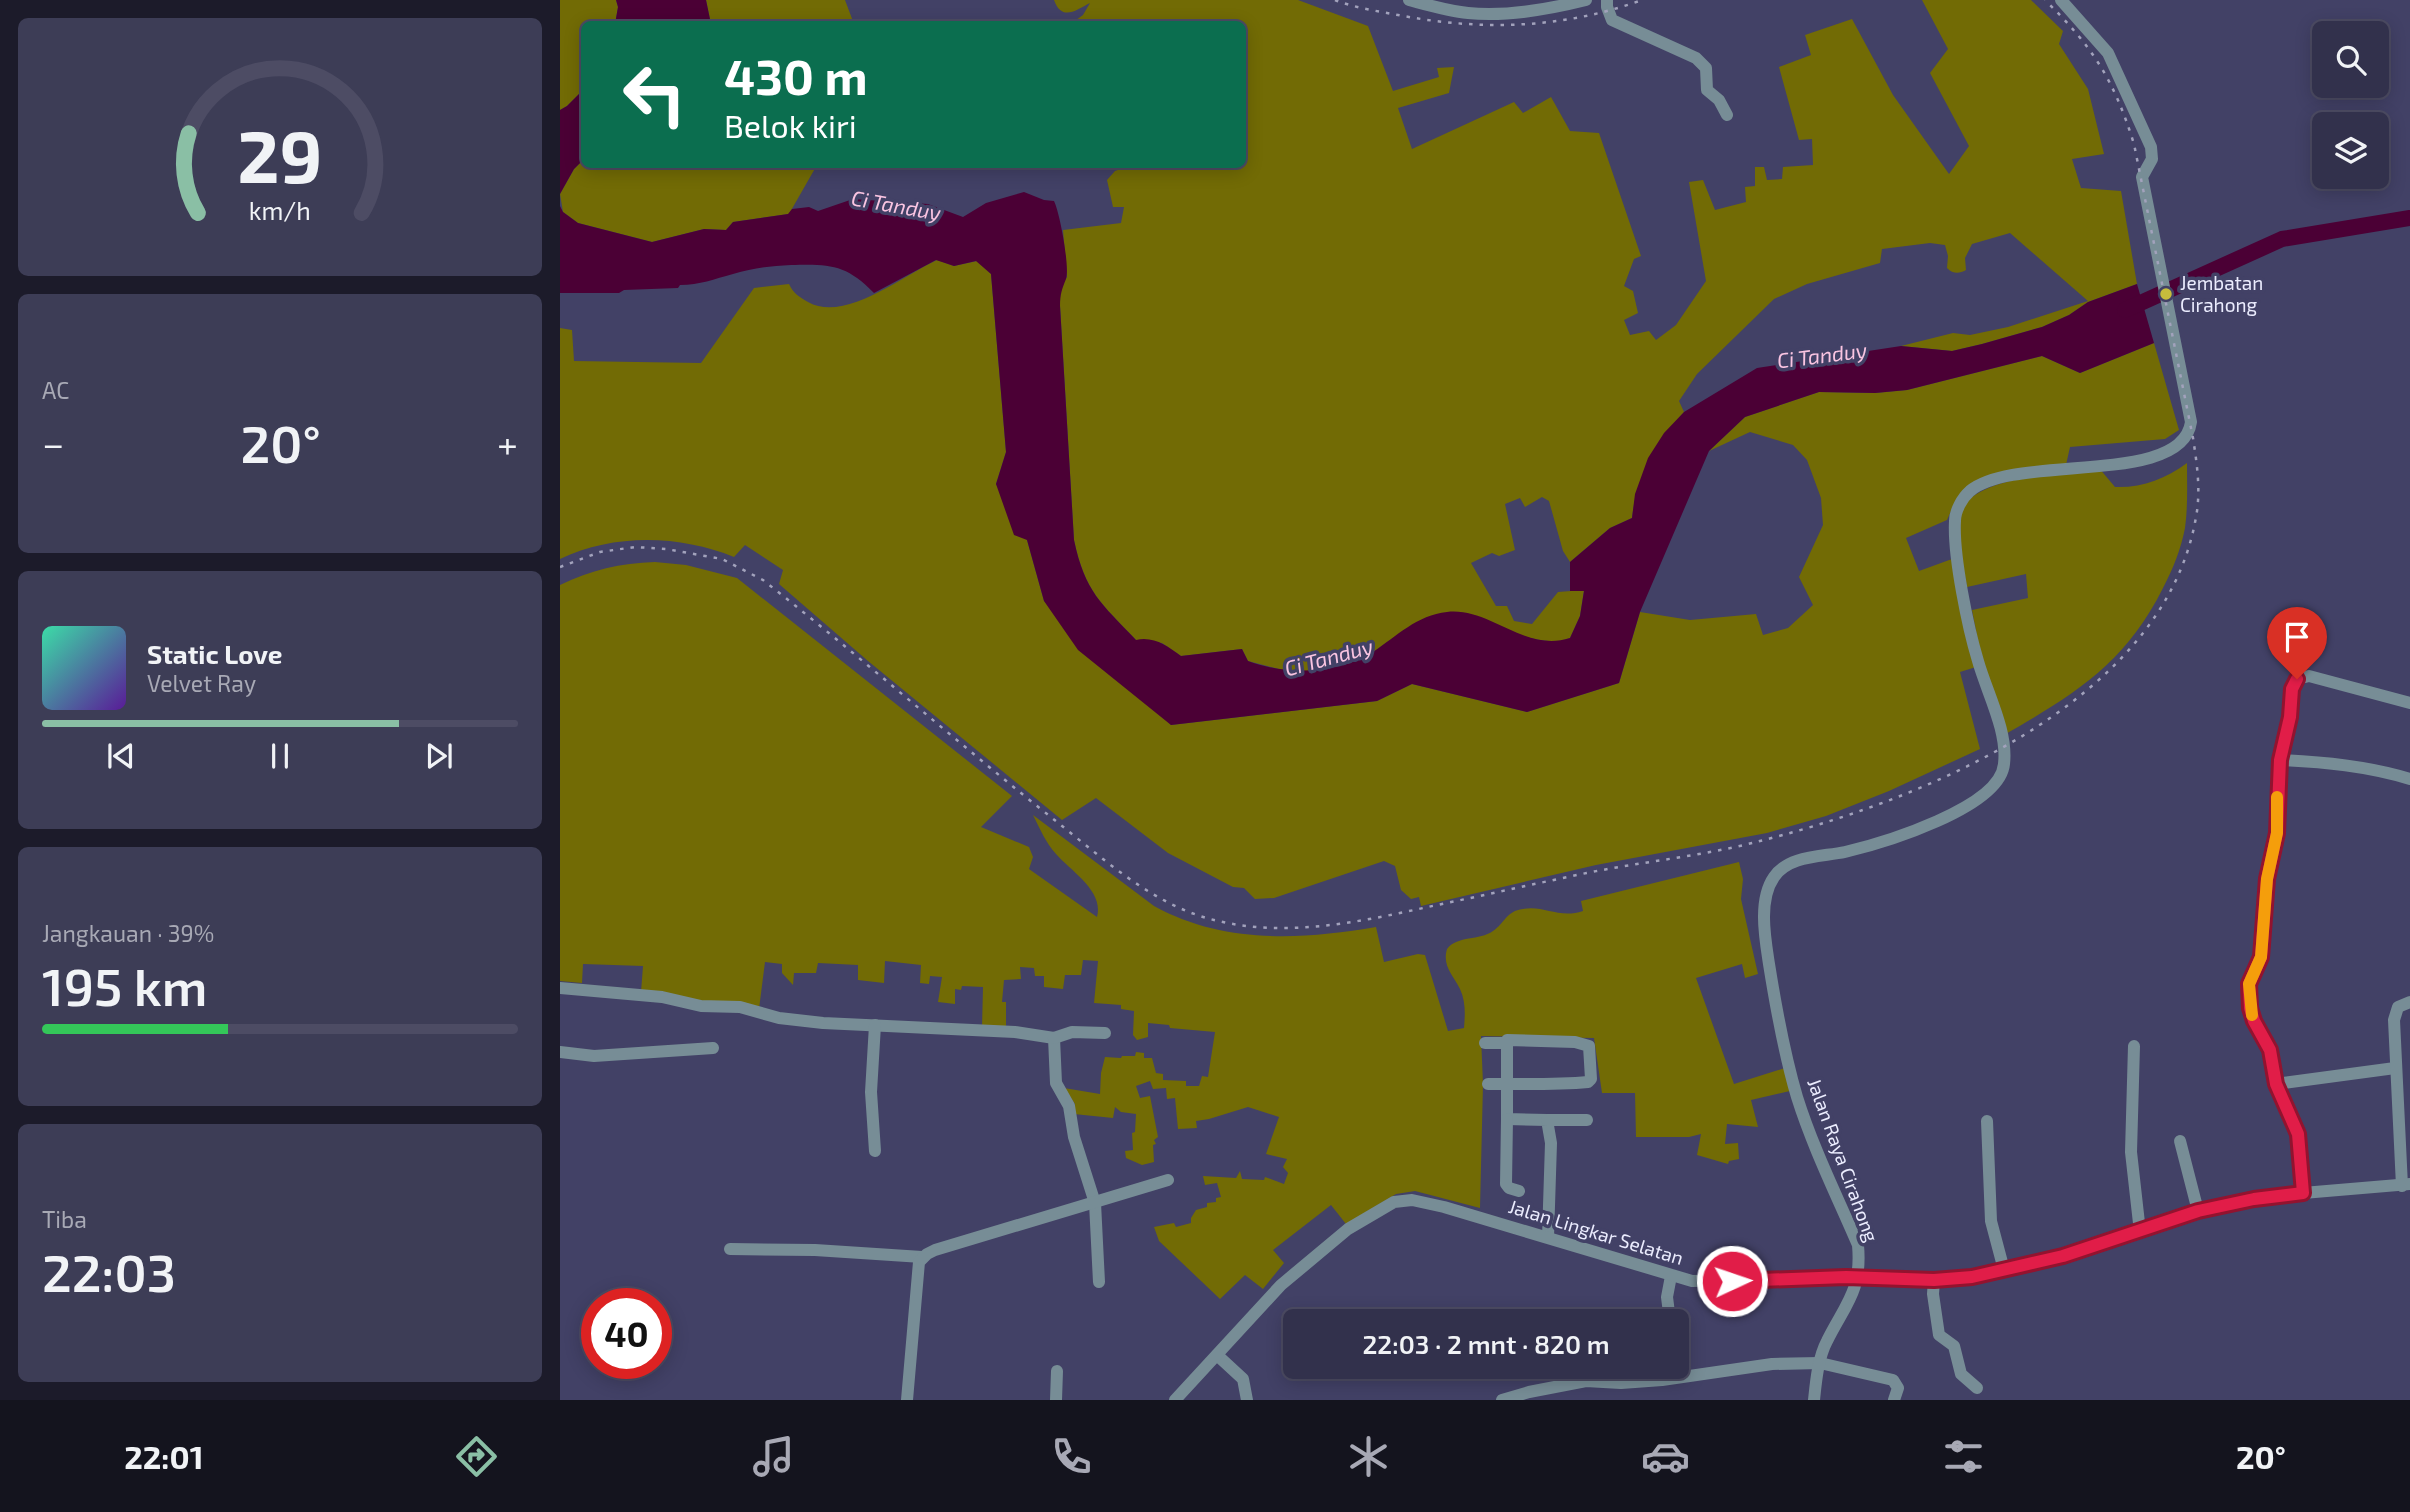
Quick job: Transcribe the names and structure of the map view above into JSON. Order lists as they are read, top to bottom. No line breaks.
{"streets":{"street":["Jalan Raya Cirahong","Jalan Lingkar Selatan"]},"crossings":[["Jalan Raya Cirahong","Jalan Lingkar Selatan"]],"water":["Ci Tanduy"],"places":["Jembatan Cirahong"],"page":{"turn":["430 m","Belok kiri"],"tile":["AC",["Jangkauan · 39%","195 km"],["Tiba","22:03"]],"heat":["−","20°","+"],"song":["Static Love","Velvet Ray"],"limit":"40","trip":"22:03 · 2 mnt · 820 m","tabs":["22:01","20°"],"gauge":["29","km/h"]}}
